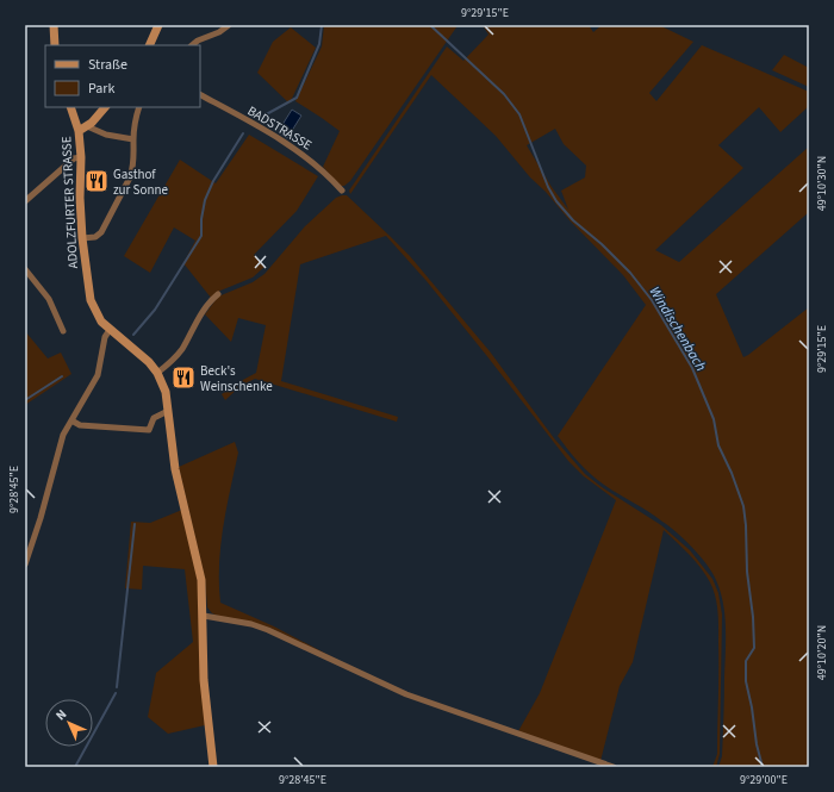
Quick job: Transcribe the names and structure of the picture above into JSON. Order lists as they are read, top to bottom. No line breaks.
{"streets":{"main road":["ADOLZFURTER STRASSE"],"street":["BADSTRASSE"]},"water":["Windischenbach"],"places":{"restaurant":["Gasthof zur Sonne","Beck's Weinschenke"]},"legend":["Straße","Park"],"north":"top left","coordinates":["9°29'15\"E","49°10'30\"N","9°28'45\"E","49°10'20\"N","9°29'00\"E"]}
